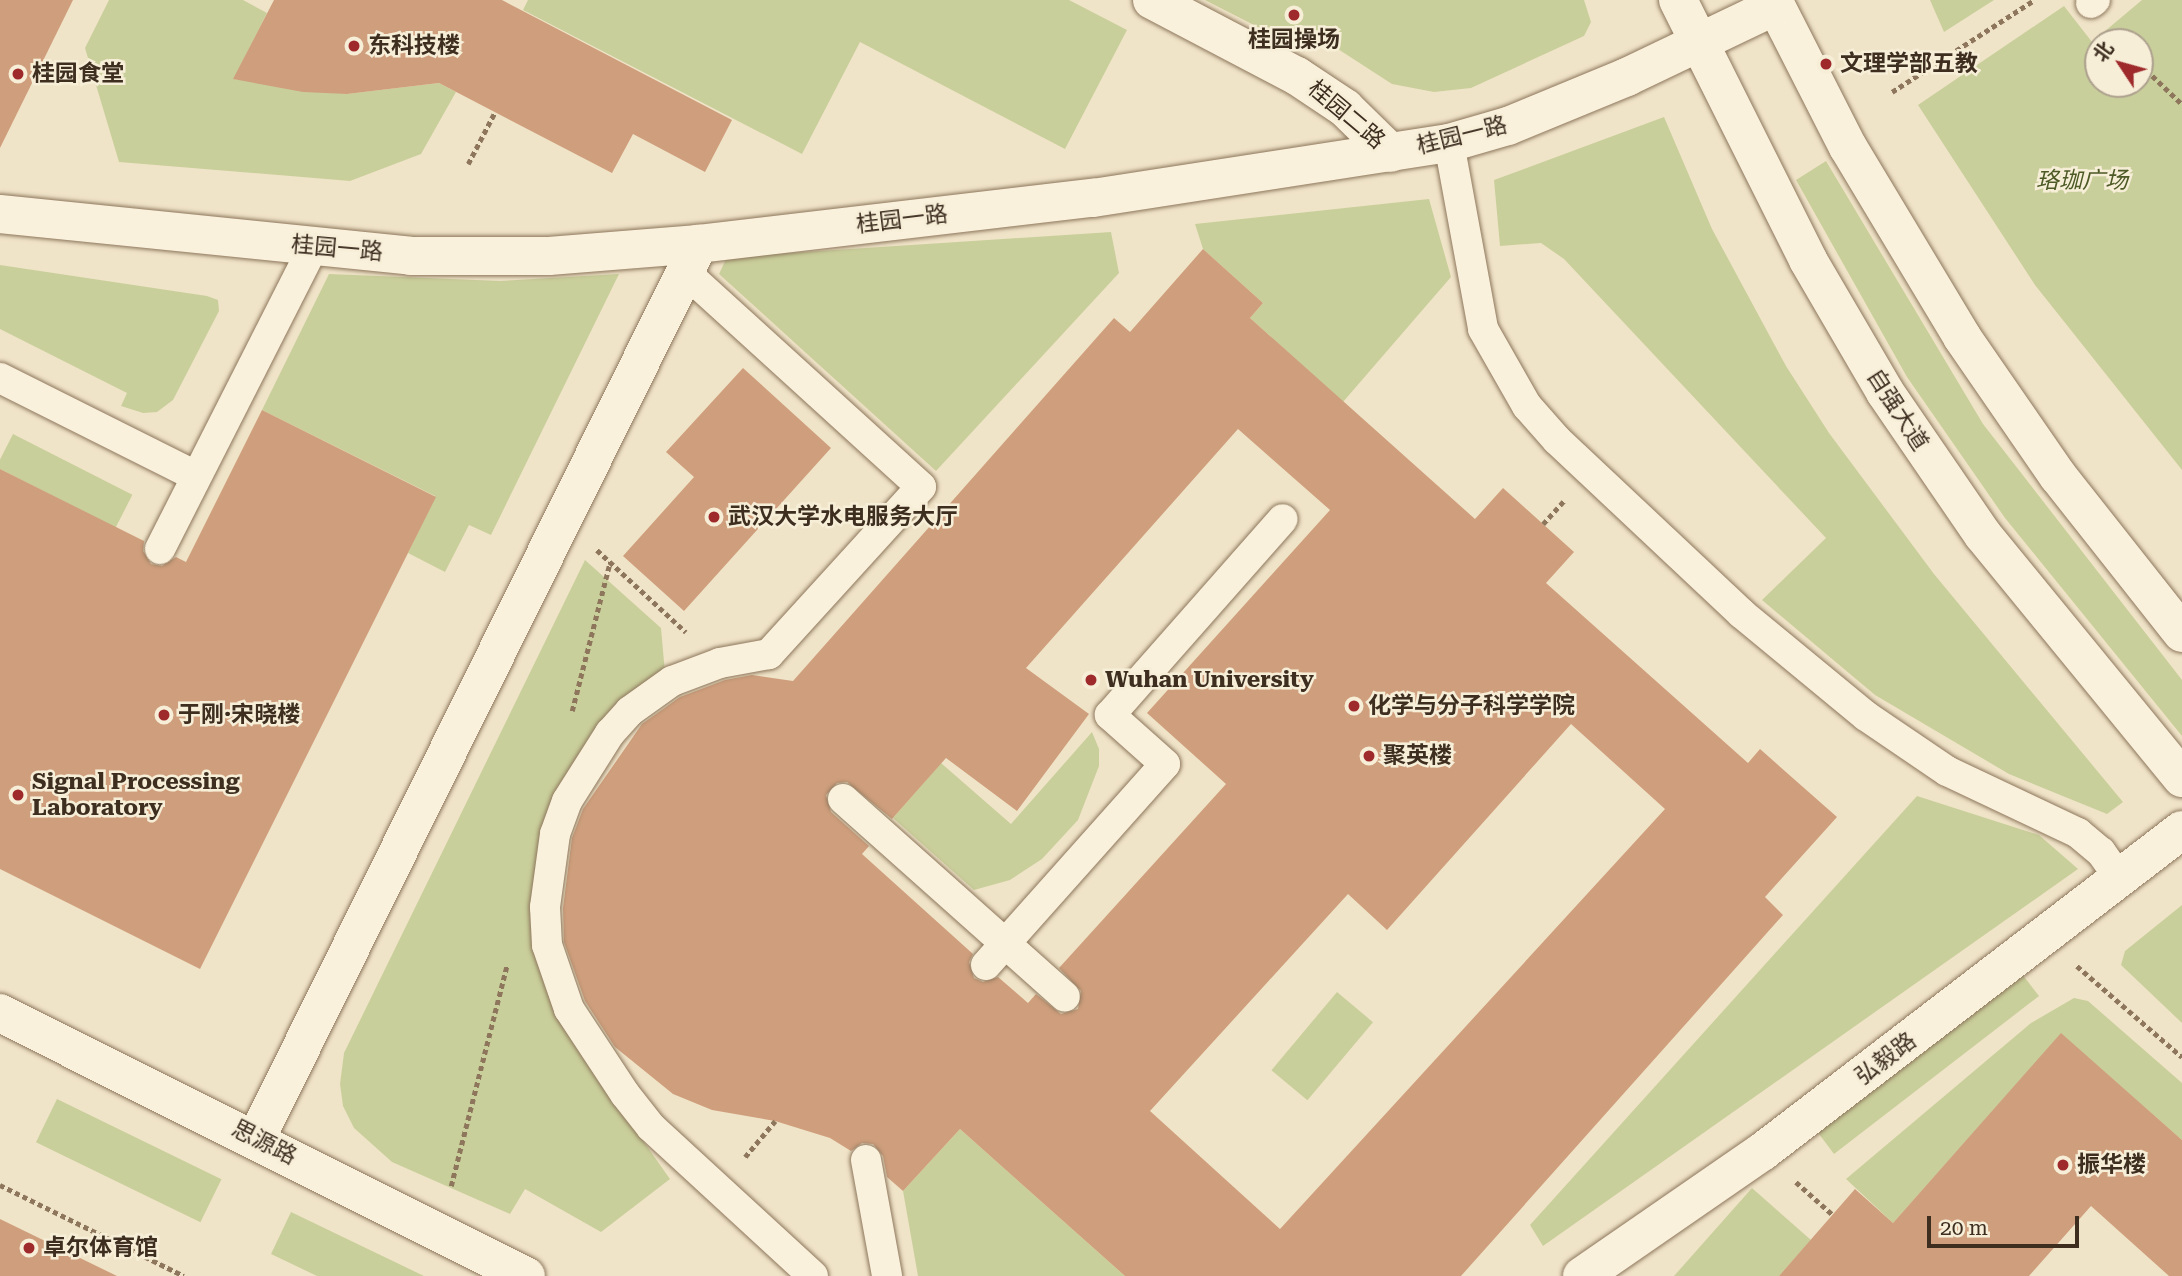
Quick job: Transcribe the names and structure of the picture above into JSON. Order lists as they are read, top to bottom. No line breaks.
{"streets":{"street":["桂园二路","桂园一路","自强大道","弘毅路","思源路"]},"crossings":[["桂园二路","桂园一路"],["桂园一路","自强大道"]],"parks":["珞珈广场"],"places":["桂园操场","东科技楼","文理学部五教","桂园食堂","武汉大学水电服务大厅","Wuhan University","化学与分子科学学院","于刚·宋晓楼","聚英楼","Signal Processing Laboratory","振华楼","卓尔体育馆"],"scale_bar":"20 m","north":"top left"}
